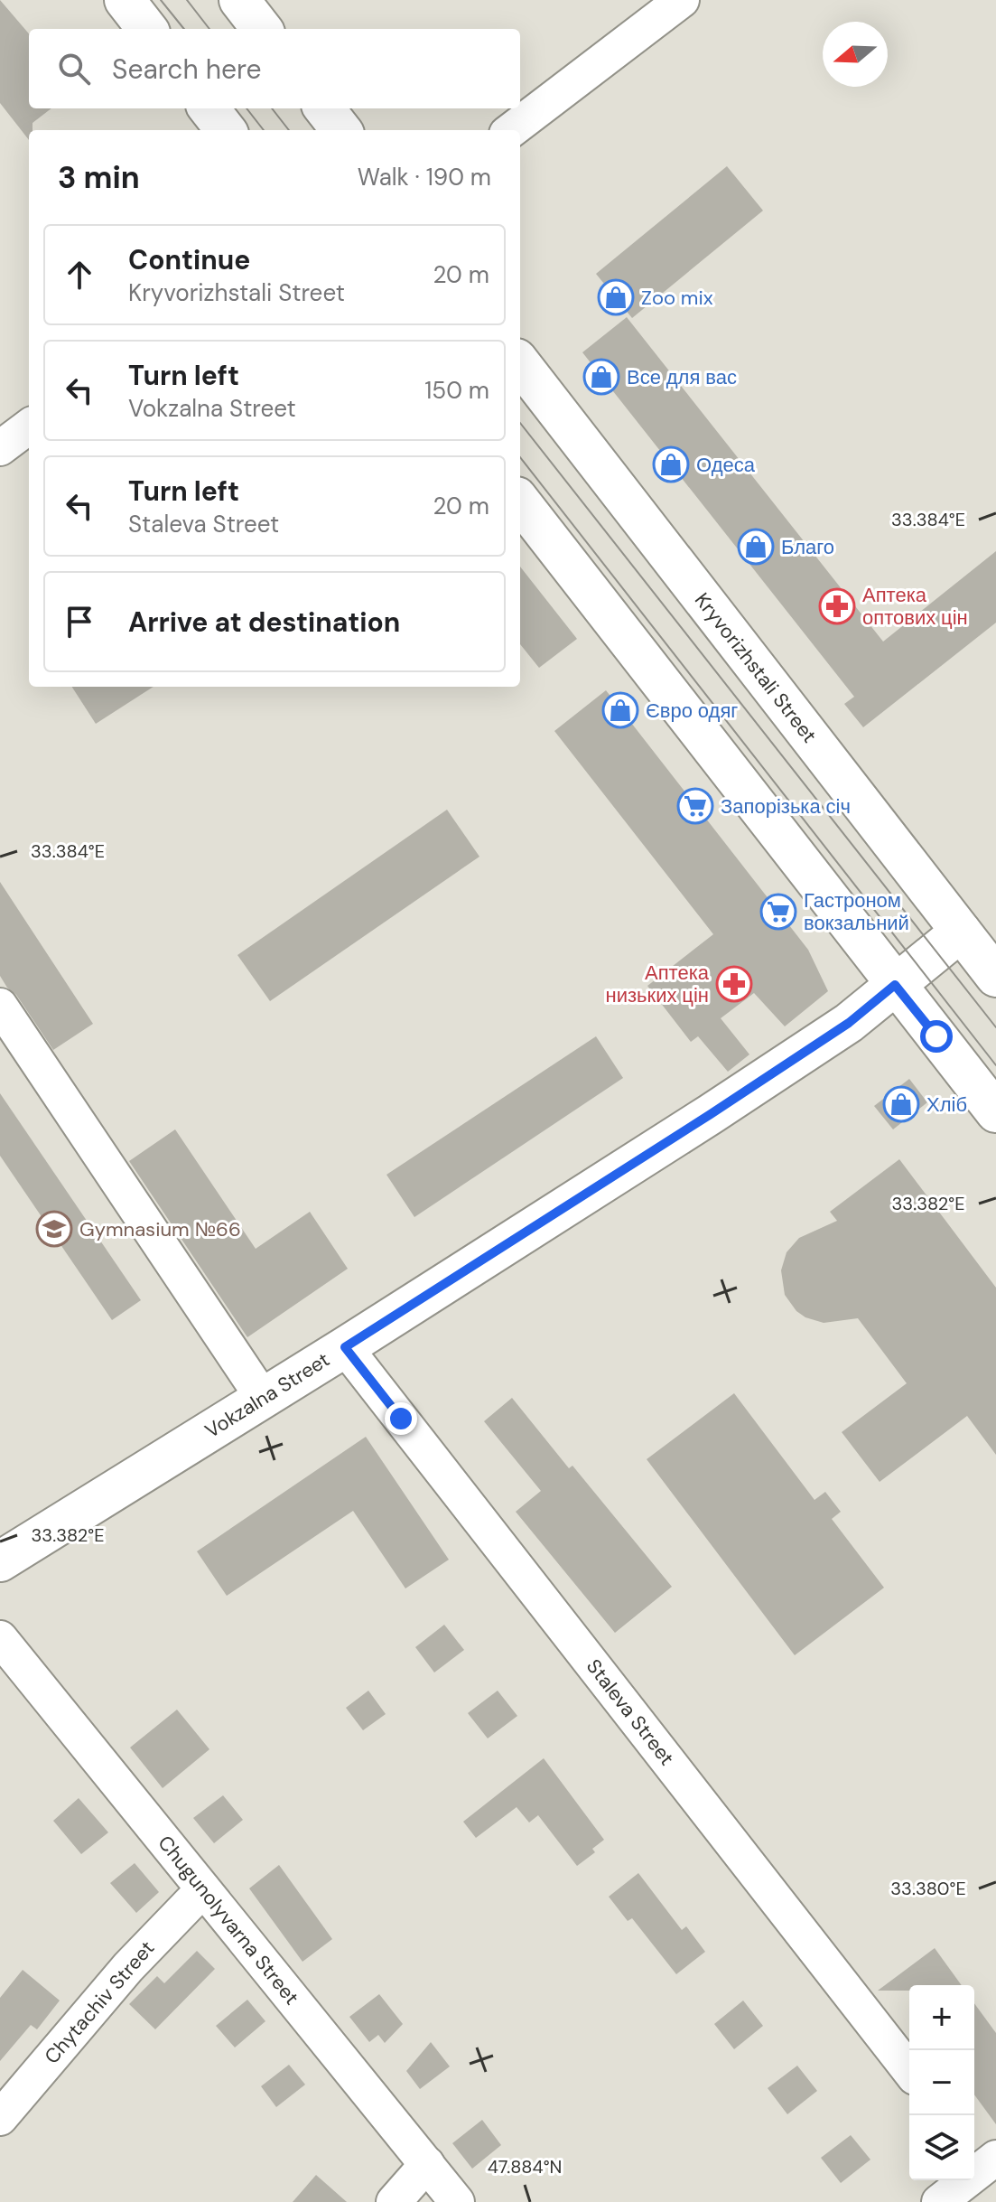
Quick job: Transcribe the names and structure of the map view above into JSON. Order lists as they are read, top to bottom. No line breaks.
{"streets":{"main road":["Kryvorizhstali Street","Vokzalna Street"],"street":["Staleva Street","Chugunolyvarna Street","Chytachiv Street"]},"crossings":[["Kryvorizhstali Street","Vokzalna Street"],["Vokzalna Street","Staleva Street"],["Chugunolyvarna Street","Chytachiv Street"]],"places":{"shop":["Zoo mix","Все для вас","Одеса","Благо","Євро одяг","Хліб"],"pharmacy":["Аптека оптових цін","Аптека низьких цін"],"supermarket":["Запорізька січ","Гастроном вокзальний"],"school or university":["Gymnasium №66"]},"north":"left","page":{"search":"Search here","heading":["3 min","Walk · 190 m"],"list":[["Continue","Kryvorizhstali Street","20 m"],["Turn left","Vokzalna Street","150 m"],["Turn left","Staleva Street","20 m"],"Arrive at destination"],"map_buttons":["+","−"]},"coordinates":["33.384°E","33.382°E","33.380°E","47.884°N"]}
